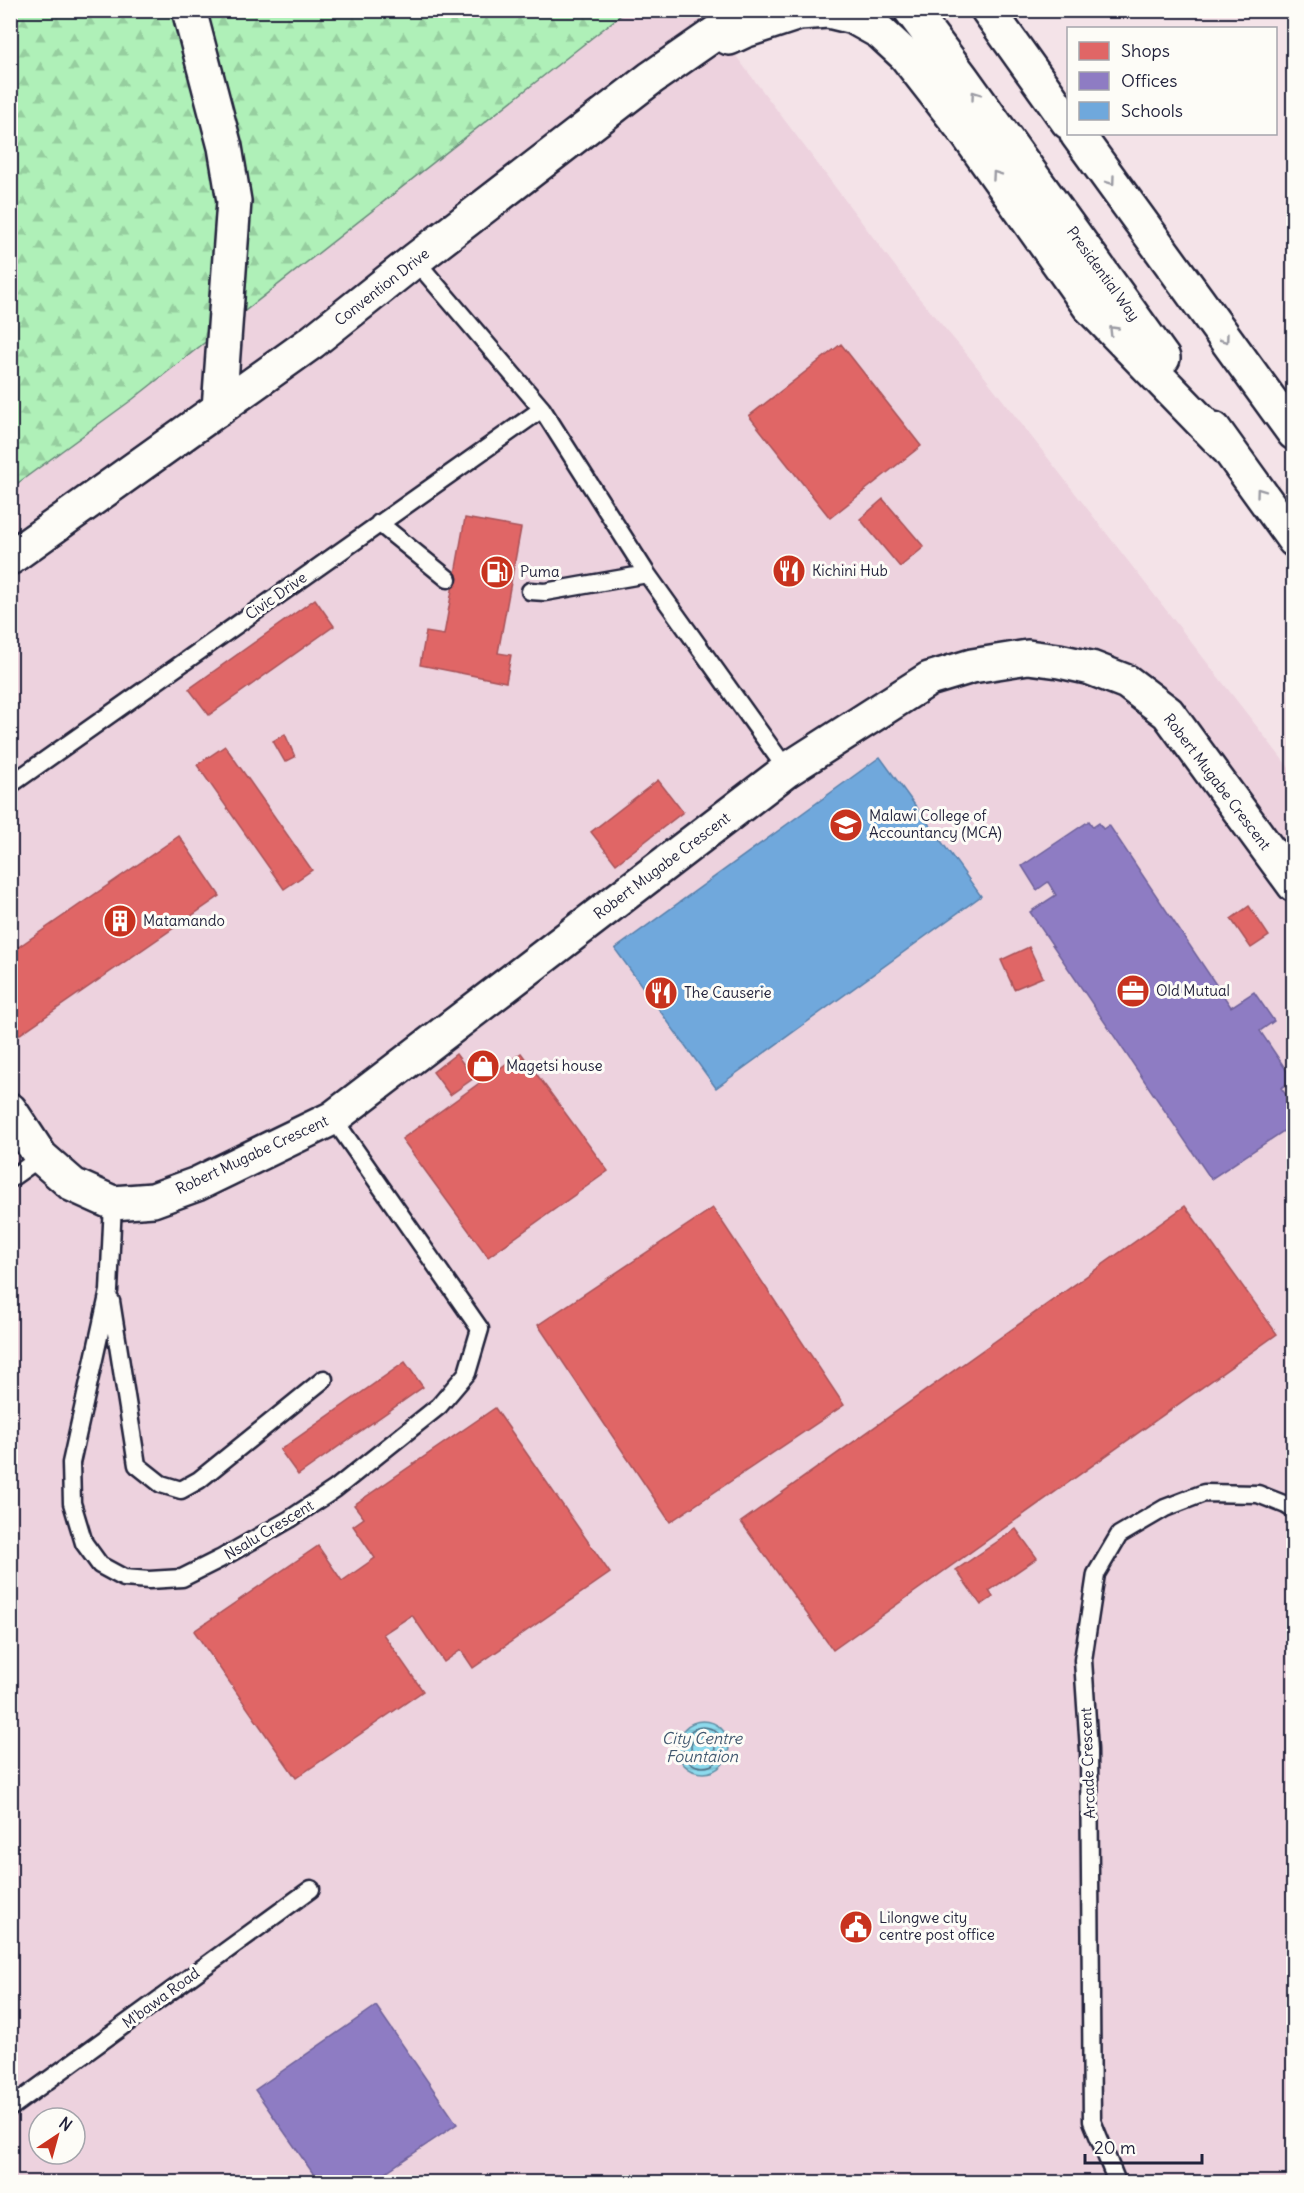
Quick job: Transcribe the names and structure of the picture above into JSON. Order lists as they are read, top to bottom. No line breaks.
{"streets":{"street":["Presidential Way","Convention Drive","Robert Mugabe Crescent"],"lane":["Civic Drive","Nsalu Crescent","Arcade Crescent","M'bawa Road"]},"crossings":[["Robert Mugabe Crescent","Nsalu Crescent"]],"water":["City Centre Fountaion"],"places":{"restaurant":["Kichini Hub","The Causerie"],"fuel station":["Puma"],"school or university":["Malawi College of Accountancy (MCA)"],"building":["Matamando"],"office":["Old Mutual"],"shop":["Magetsi house"],"public building":["Lilongwe city centre post office"]},"legend":["Shops","Offices","Schools"],"scale_bar":"20 m","north":"top right"}
